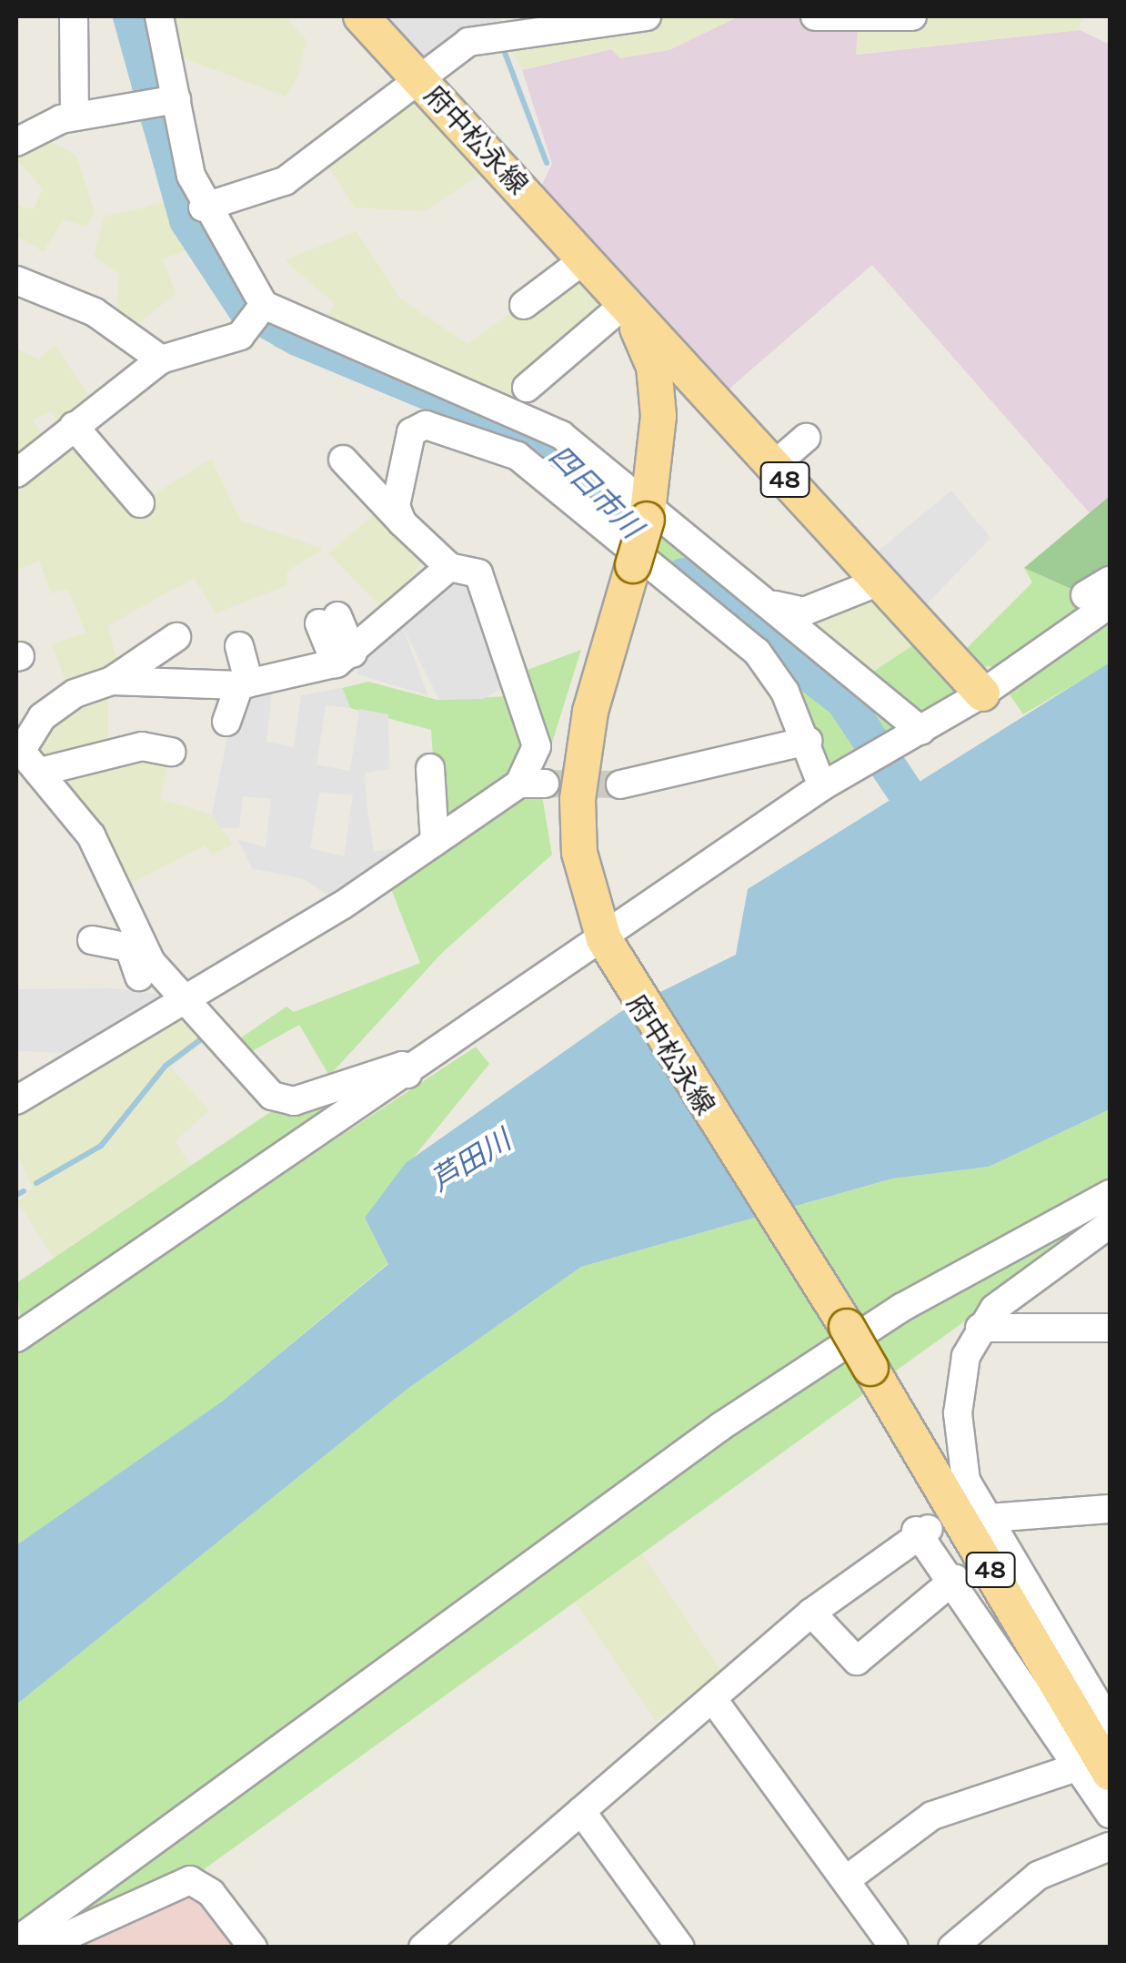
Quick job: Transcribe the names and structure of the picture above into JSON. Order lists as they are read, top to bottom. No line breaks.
{"streets":{"main road":["府中松永線","48"]},"water":["四日市川","芦田川"]}
